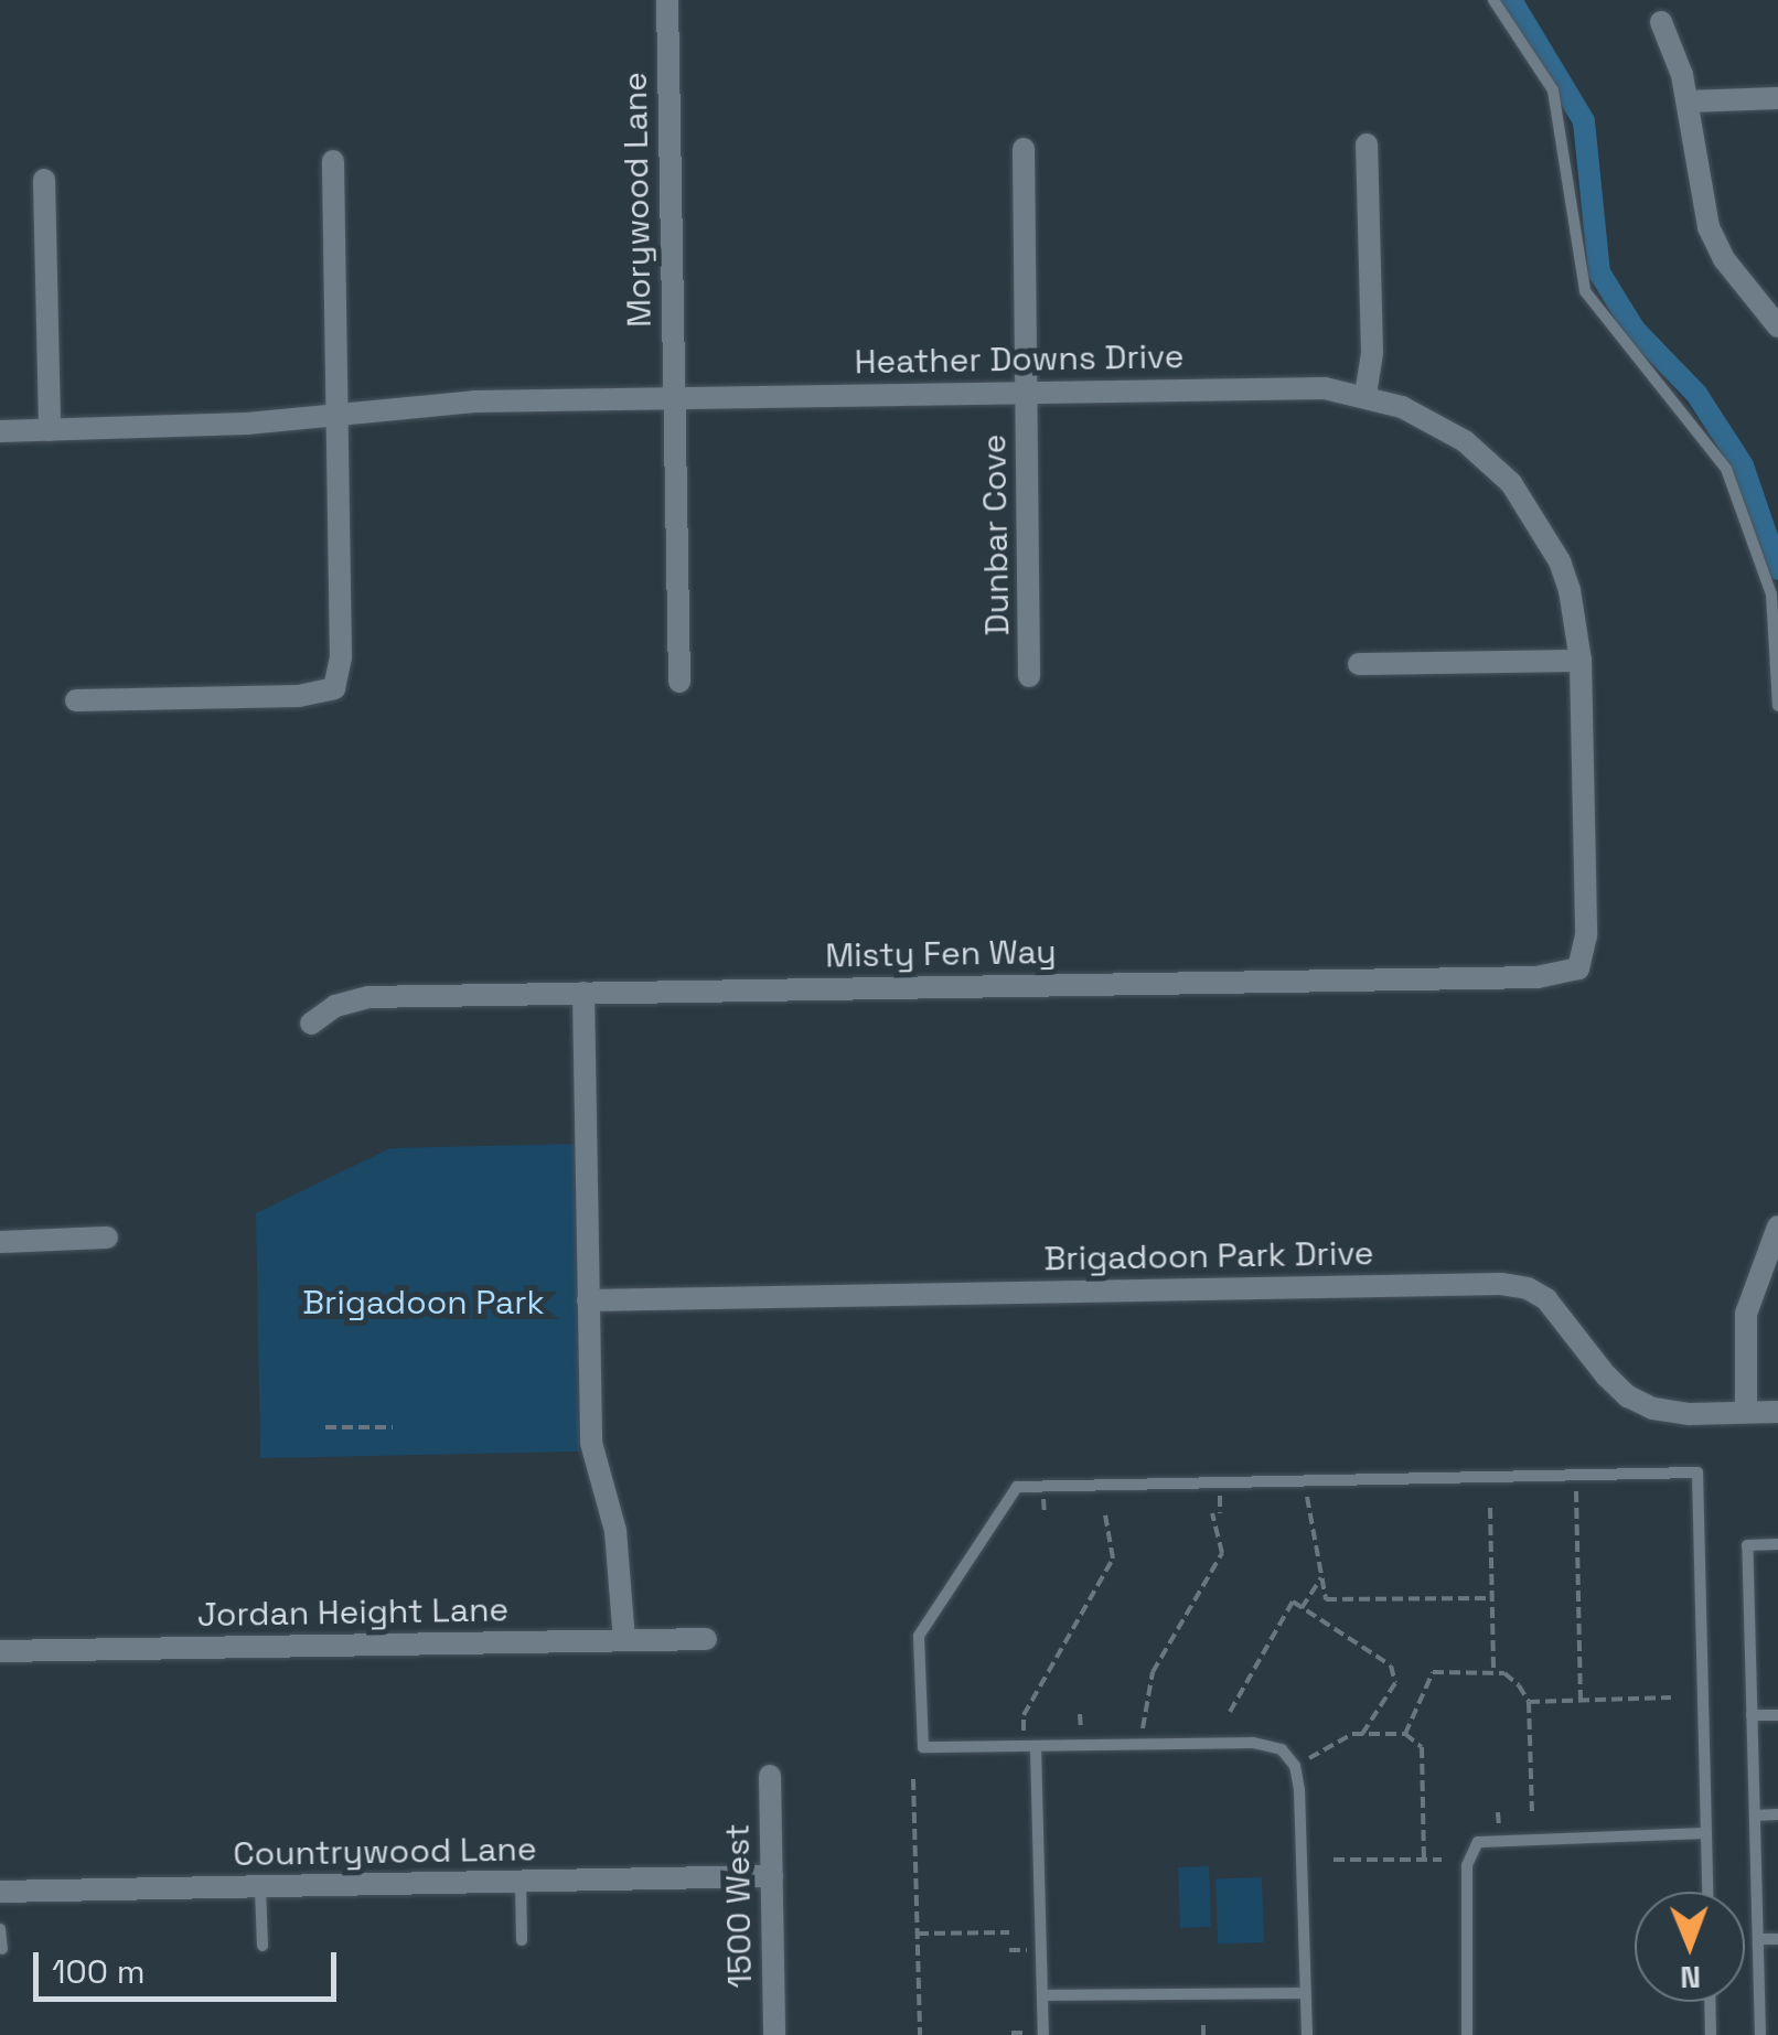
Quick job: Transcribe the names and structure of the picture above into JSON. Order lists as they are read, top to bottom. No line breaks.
{"streets":{"street":["Morywood Lane","Heather Downs Drive","Dunbar Cove","Misty Fen Way","Brigadoon Park Drive","Jordan Height Lane","Countrywood Lane","1500 West"]},"crossings":[["Morywood Lane","Heather Downs Drive"],["Heather Downs Drive","Dunbar Cove"],["Heather Downs Drive","Misty Fen Way"],["Countrywood Lane","1500 West"]],"parks":["Brigadoon Park"],"scale_bar":"100 m","north":"bottom"}
